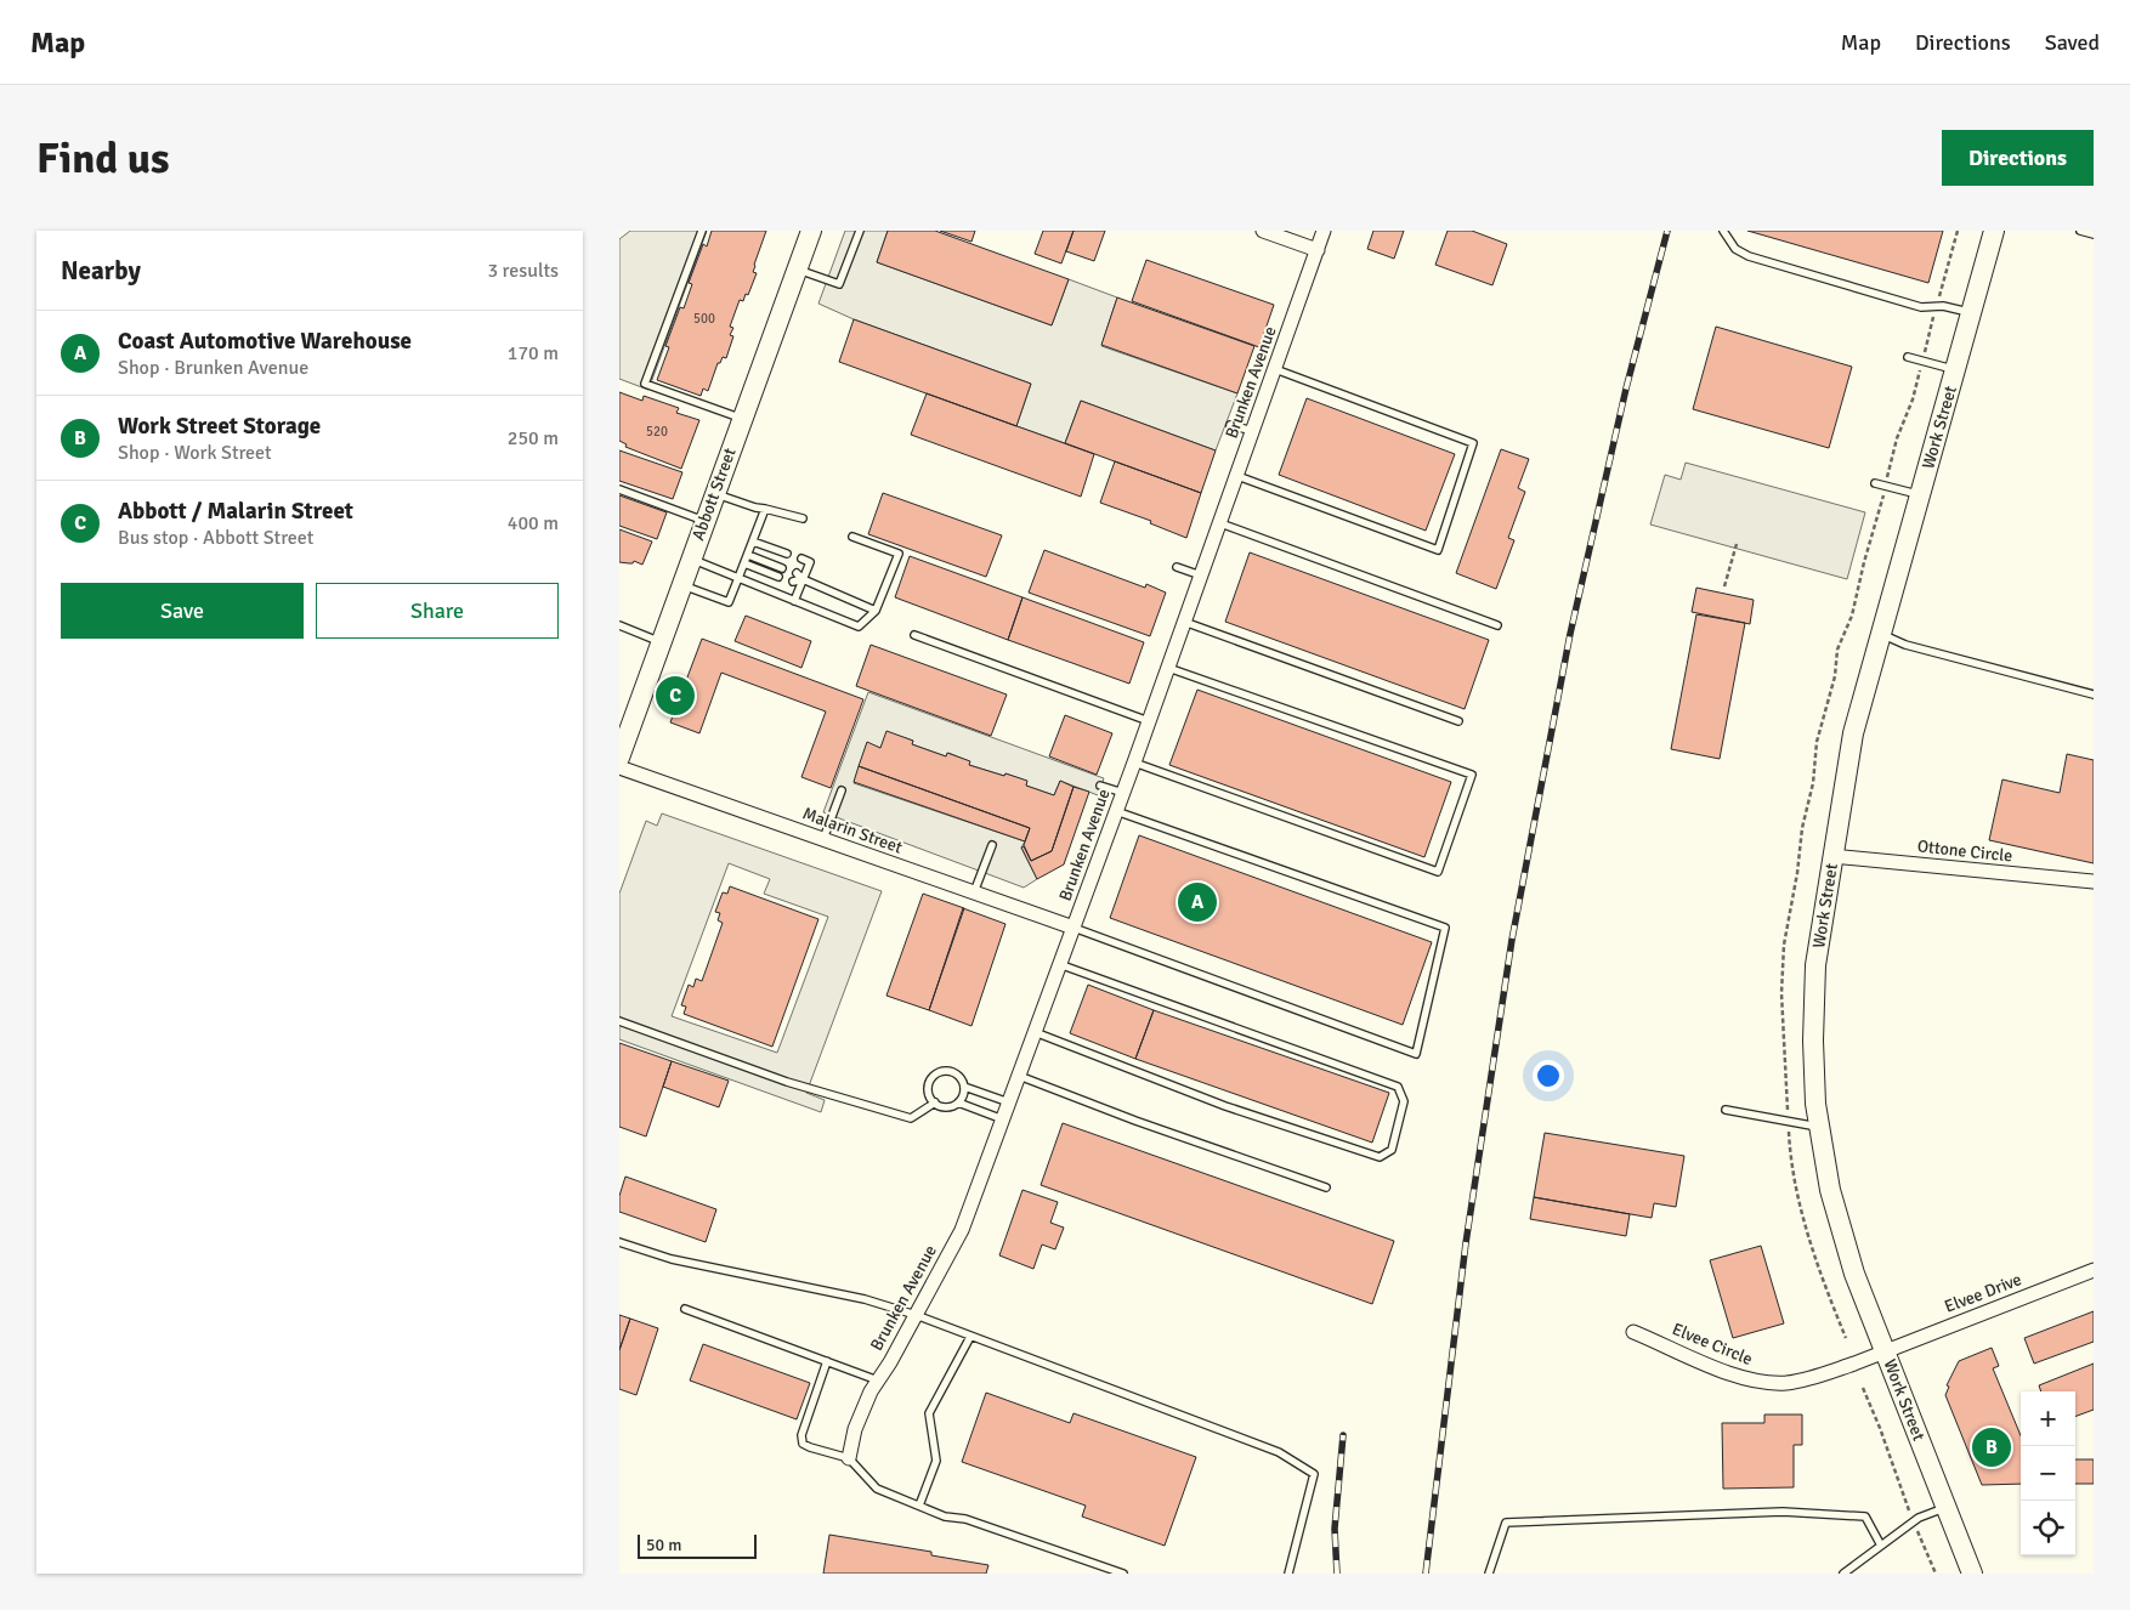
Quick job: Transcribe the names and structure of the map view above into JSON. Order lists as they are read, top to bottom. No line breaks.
{"streets":{"street":["Brunken Avenue","Work Street","Abbott Street","Malarin Street","Ottone Circle","Elvee Drive","Elvee Circle"]},"crossings":[["Brunken Avenue","Malarin Street"],["Work Street","Ottone Circle"],["Work Street","Elvee Drive"],["Work Street","Elvee Circle"],["Elvee Drive","Elvee Circle"]],"house_numbers":["500","520"],"scale_bar":"50 m","page":{"header":"Map","nav":["Map","Directions","Saved"],"buttons":["Directions",["Save","Share"]],"title":"Find us","heading":["Nearby","3 results"],"list":[{"mark":"A","name":"Coast Automotive Warehouse","note":"Shop · Brunken Avenue","value":"170 m"},{"mark":"B","name":"Work Street Storage","note":"Shop · Work Street","value":"250 m"},{"mark":"C","name":"Abbott / Malarin Street","note":"Bus stop · Abbott Street","value":"400 m"}],"pins":["C","A","B"],"map_buttons":["+","−"],"scale":"50 m"}}
